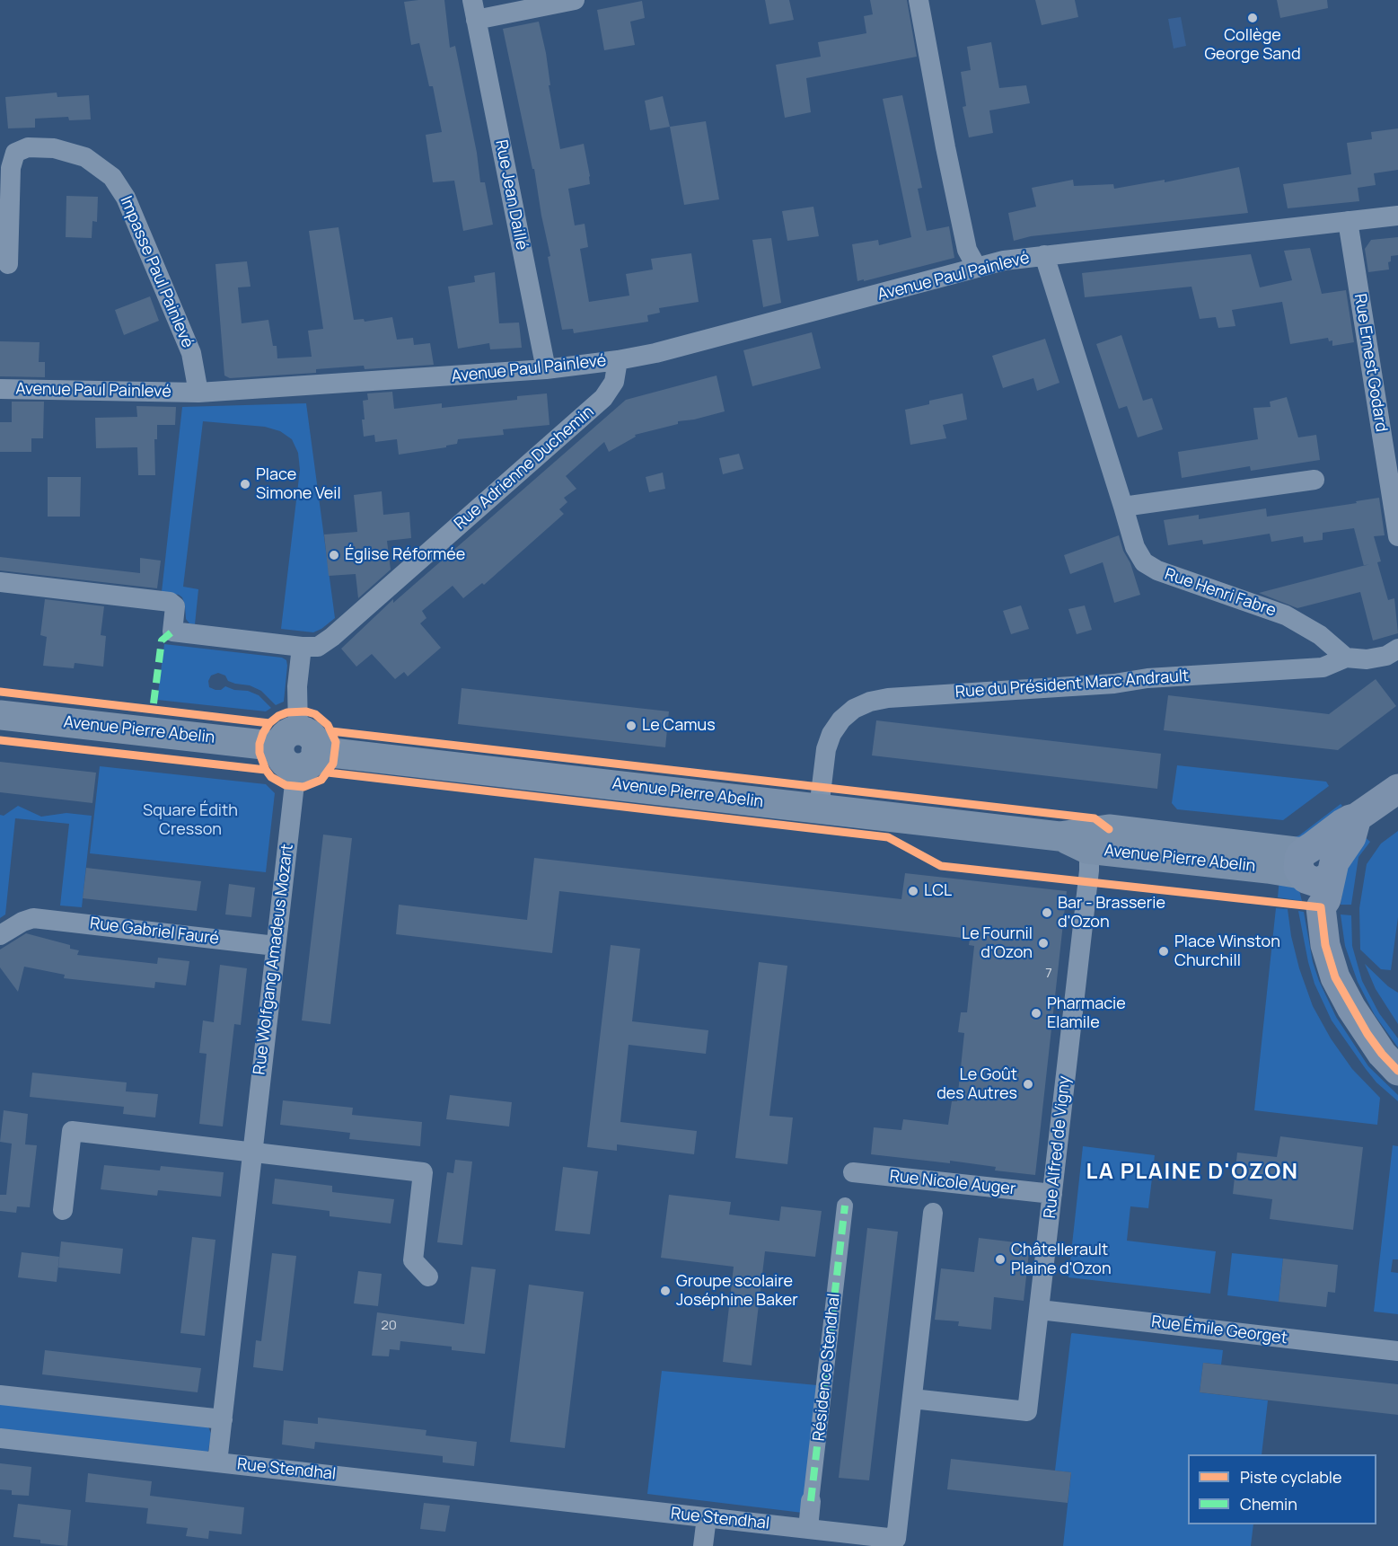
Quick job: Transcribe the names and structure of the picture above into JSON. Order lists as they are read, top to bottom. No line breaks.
{"streets":{"main road":["Avenue Pierre Abelin"],"street":["Rue Jean Daillé","Impasse Paul Painlevé","Avenue Paul Painlevé","Rue Ernest Godard","Rue Adrienne Duchemin","Rue Henri Fabre","Rue du Président Marc Andrault","Rue Gabriel Fauré","Rue Wolfgang Amadeus Mozart","Rue Alfred de Vigny","Rue Nicole Auger","Rue Émile Georget","Résidence Stendhal","Rue Stendhal"]},"crossings":[["Rue Jean Daillé","Avenue Paul Painlevé"],["Impasse Paul Painlevé","Avenue Paul Painlevé"],["Avenue Paul Painlevé","Rue Ernest Godard"],["Avenue Paul Painlevé","Rue Adrienne Duchemin"],["Avenue Paul Painlevé","Rue Henri Fabre"],["Rue Henri Fabre","Rue du Président Marc Andrault"],["Rue du Président Marc Andrault","Avenue Pierre Abelin"],["Avenue Pierre Abelin","Rue Wolfgang Amadeus Mozart"],["Avenue Pierre Abelin","Rue Alfred de Vigny"],["Rue Gabriel Fauré","Rue Wolfgang Amadeus Mozart"],["Rue Wolfgang Amadeus Mozart","Rue Stendhal"],["Rue Alfred de Vigny","Rue Nicole Auger"],["Rue Alfred de Vigny","Rue Émile Georget"],["Rue Alfred de Vigny","Rue Stendhal"],["Résidence Stendhal","Rue Stendhal"]],"districts":["LA PLAINE D'OZON"],"parks":["Square Édith Cresson"],"places":["Collège George Sand","Place Simone Veil","Église Réformée","Le Camus","LCL","Bar - Brasserie d'Ozon","Le Fournil d'Ozon","Place Winston Churchill","Pharmacie Elamile","Le Goût des Autres","Châtellerault Plaine d'Ozon","Groupe scolaire Joséphine Baker"],"house_numbers":["7","20"],"legend":["Piste cyclable","Chemin"]}
